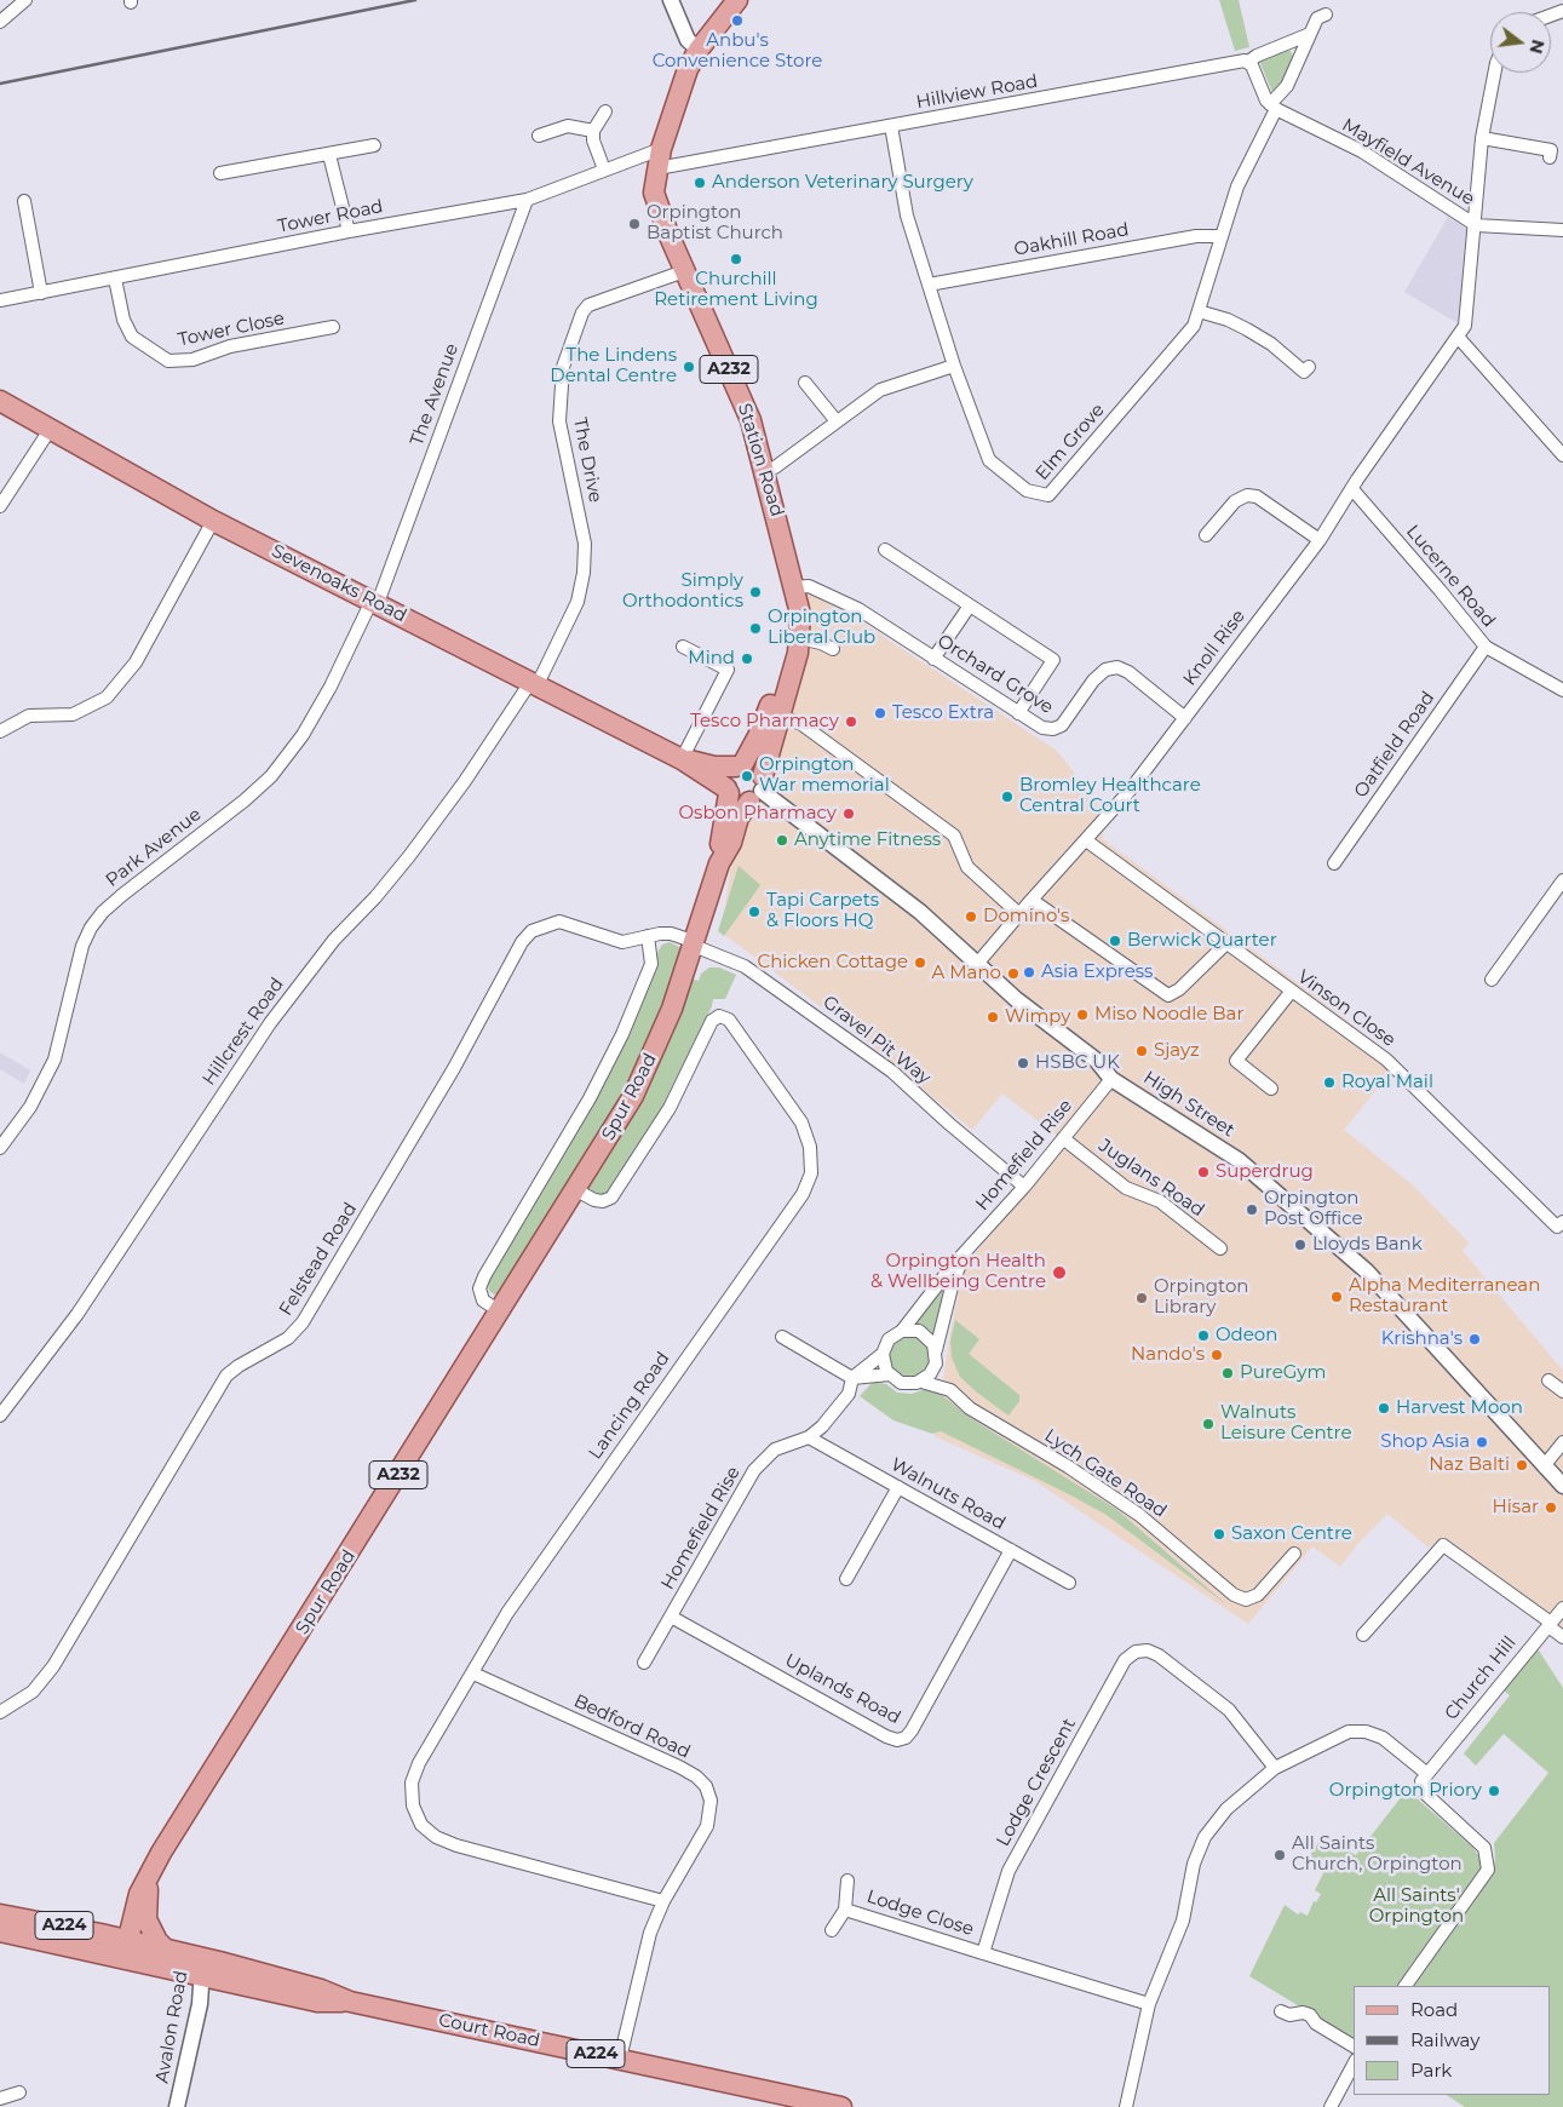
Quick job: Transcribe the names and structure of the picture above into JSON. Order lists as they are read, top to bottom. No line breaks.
{"streets":{"main road":["A232","Station Road","Sevenoaks Road","Spur Road","A224","Court Road"],"street":["Hillview Road","Mayfield Avenue","Tower Road","Oakhill Road","Tower Close","The Avenue","Elm Grove","The Drive","Lucerne Road","Knoll Rise","Orchard Grove","Oatfield Road","Park Avenue","Vinson Close","Hillcrest Road","Gravel Pit Way","High Street","Homefield Rise","Juglans Road","Felstead Road","Lancing Road","Lych Gate Road","Walnuts Road","Church Hill","Uplands Road","Bedford Road","Lodge Crescent","Lodge Close","Avalon Road"]},"crossings":[["Hillview Road","Tower Road"],["Hillview Road","Elm Grove"],["Hillview Road","Station Road"],["Mayfield Avenue","Elm Grove"],["Mayfield Avenue","Knoll Rise"],["Tower Road","Tower Close"],["Tower Road","The Avenue"],["Tower Road","Station Road"],["Oakhill Road","Elm Grove"],["The Avenue","Sevenoaks Road"],["The Avenue","Park Avenue"],["The Drive","Station Road"],["The Drive","Sevenoaks Road"],["The Drive","Hillcrest Road"],["Station Road","Sevenoaks Road"],["Station Road","Orchard Grove"],["Station Road","Spur Road"],["Station Road","High Street"],["Lucerne Road","Knoll Rise"],["Lucerne Road","Oatfield Road"],["Sevenoaks Road","Park Avenue"],["Sevenoaks Road","Hillcrest Road"],["Sevenoaks Road","Spur Road"],["Sevenoaks Road","High Street"],["Knoll Rise","Orchard Grove"],["Knoll Rise","Vinson Close"],["Knoll Rise","High Street"],["Gravel Pit Way","Spur Road"],["Gravel Pit Way","Homefield Rise"],["Gravel Pit Way","Felstead Road"],["Spur Road","High Street"],["Spur Road","Felstead Road"],["Spur Road","Lancing Road"],["Spur Road","Court Road"],["High Street","Homefield Rise"],["Homefield Rise","Juglans Road"],["Homefield Rise","Lych Gate Road"],["Homefield Rise","Walnuts Road"],["Homefield Rise","Uplands Road"],["Lancing Road","Bedford Road"],["Walnuts Road","Uplands Road"],["Bedford Road","Court Road"],["Lodge Crescent","Lodge Close"],["Avalon Road","Court Road"]],"parks":["All Saints' Orpington"],"places":["Anbu's Convenience Store","Anderson Veterinary Surgery","Orpington Baptist Church","Churchill Retirement Living","The Lindens Dental Centre","Simply Orthodontics","Orpington Liberal Club","Mind","Tesco Extra","Tesco Pharmacy","Orpington War memorial","Bromley Healthcare Central Court","Osbon Pharmacy","Anytime Fitness","Tapi Carpets & Floors HQ","Domino's","Berwick Quarter","Chicken Cottage","Asia Express","A Mano","Miso Noodle Bar","Wimpy","Sjayz","HSBC UK","Royal Mail","Superdrug","Orpington Post Office","Lloyds Bank","Orpington Health & Wellbeing Centre","Alpha Mediterranean Restaurant","Orpington Library","Odeon","Krishna's","Nando's","PureGym","Harvest Moon","Walnuts Leisure Centre","Shop Asia","Naz Balti","Hisar","Saxon Centre","Orpington Priory","All Saints Church, Orpington"],"legend":["Road","Railway","Park"],"north":"right"}
